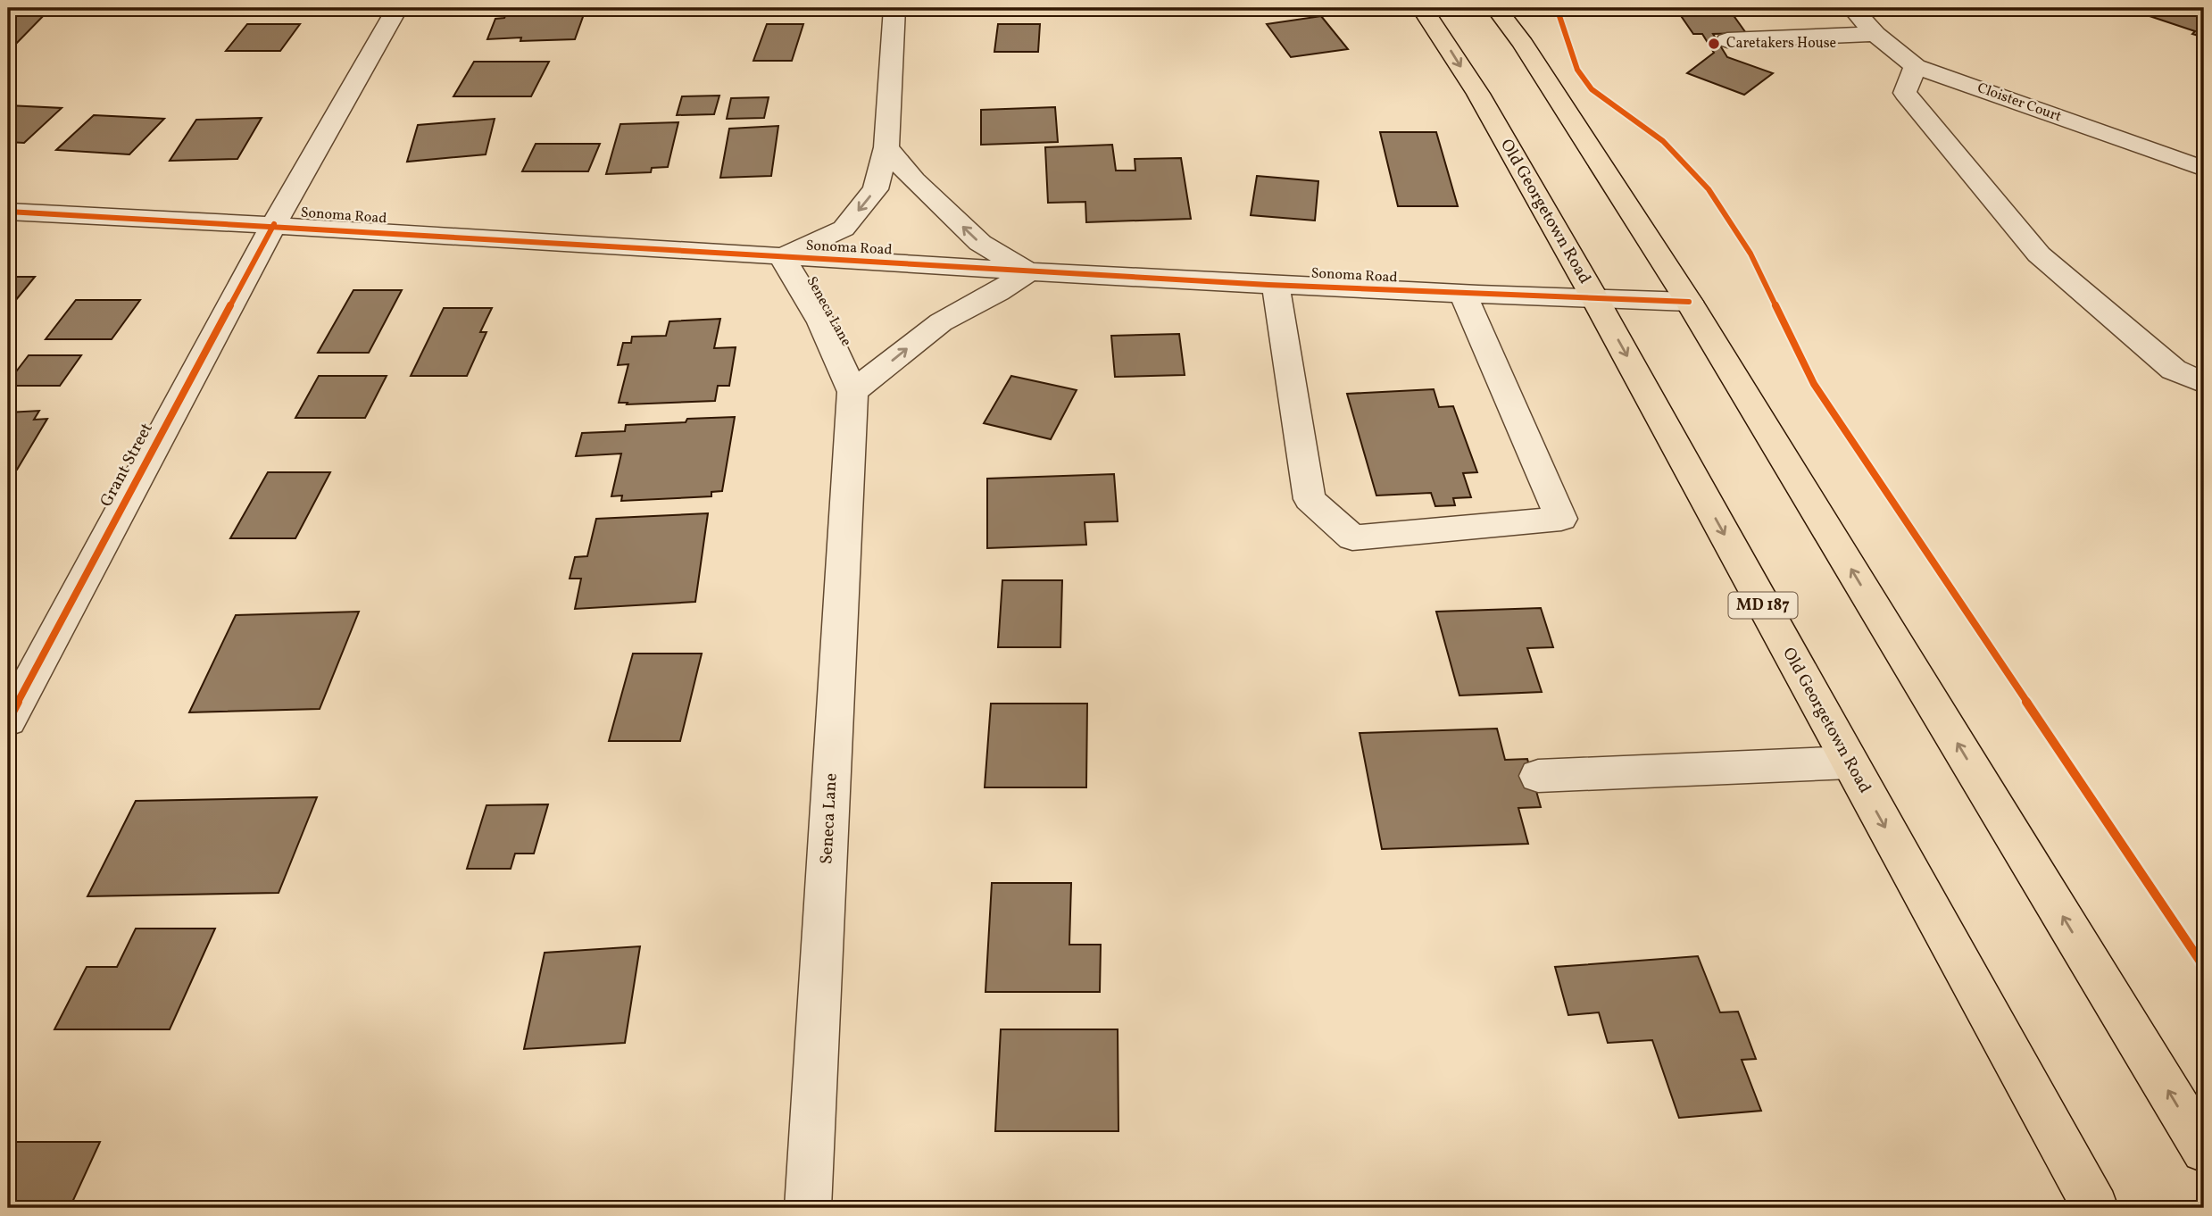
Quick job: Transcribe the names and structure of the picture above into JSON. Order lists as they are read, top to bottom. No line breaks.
{"streets":{"main road":["Old Georgetown Road","MD 187"],"street":["Cloister Court","Sonoma Road","Seneca Lane","Grant Street"]},"crossings":[["Old Georgetown Road","Sonoma Road"],["Sonoma Road","Seneca Lane"],["Sonoma Road","Grant Street"]],"places":["Caretakers House"]}
